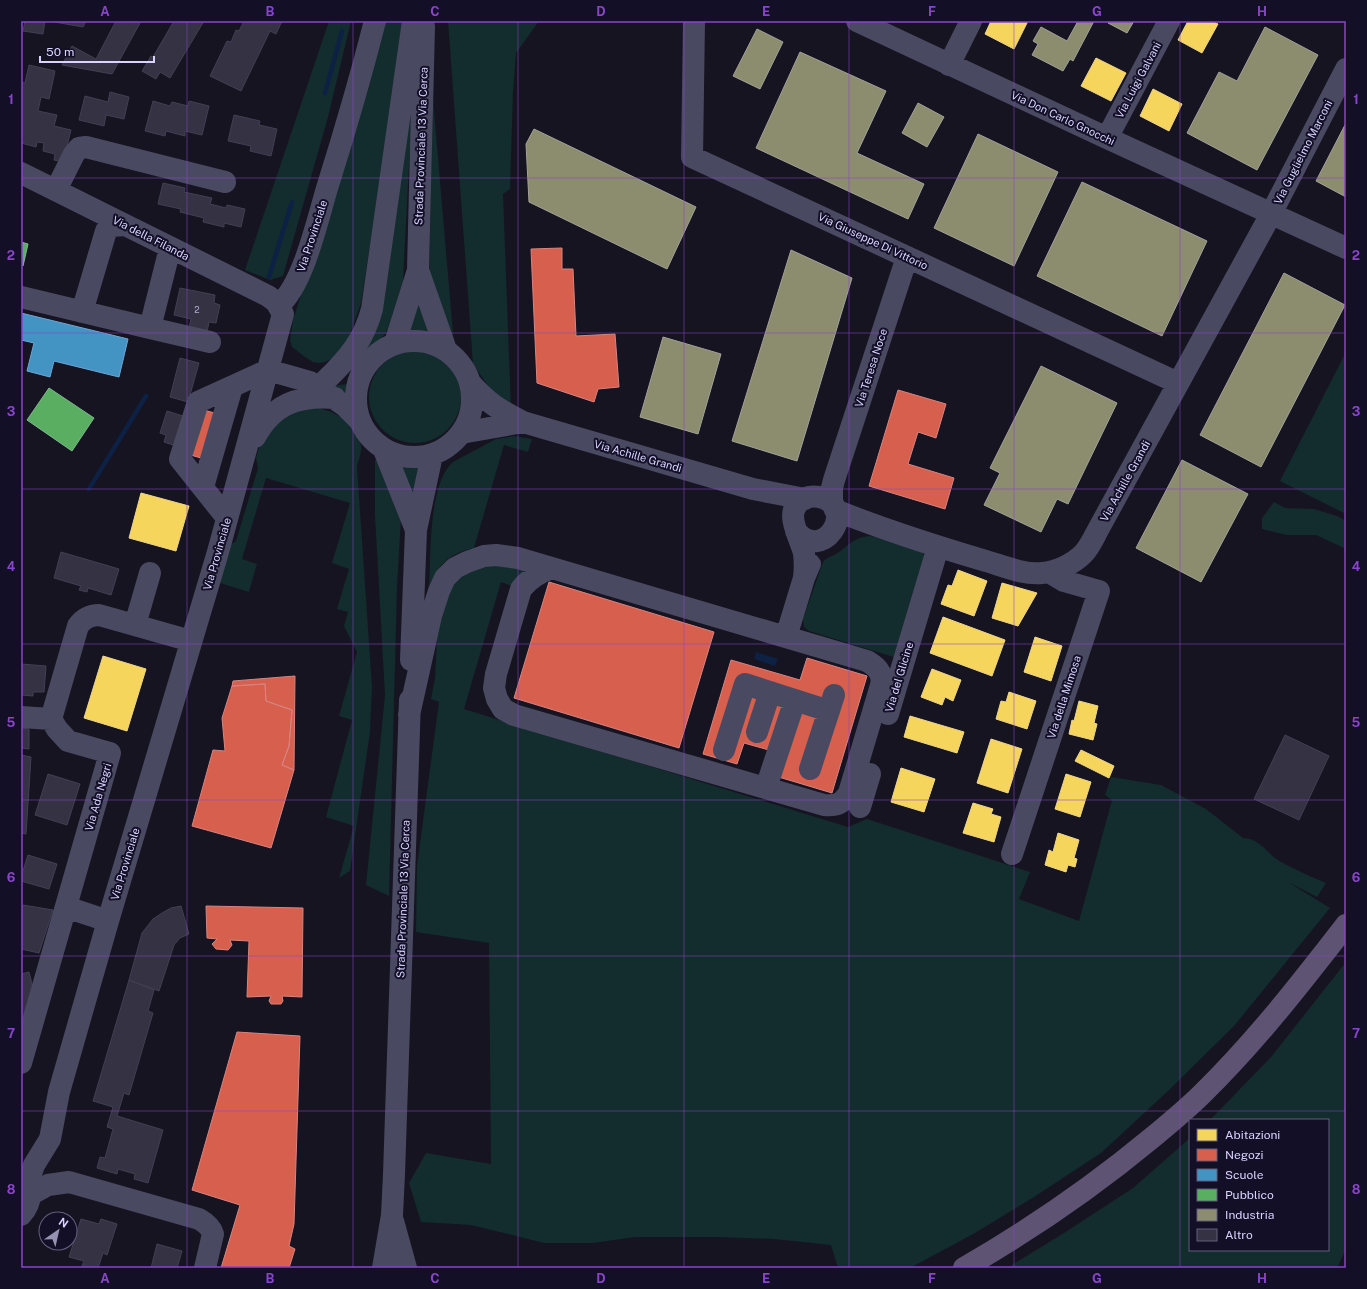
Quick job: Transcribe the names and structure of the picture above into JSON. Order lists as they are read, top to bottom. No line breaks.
{"streets":{"street":["Via Luigi Galvani","Via Don Carlo Gnocchi","Strada Provinciale 13 Via Cerca","Via Guglielmo Marconi","Via Provinciale","Via della Filanda","Via Giuseppe Di Vittorio","Via Teresa Noce","Via Achille Grandi","Via del Glicine","Via della Mimosa","Via Ada Negri"]},"crossings":[["Via Luigi Galvani","Via Don Carlo Gnocchi"],["Via Don Carlo Gnocchi","Via Guglielmo Marconi"],["Via Don Carlo Gnocchi","Via Achille Grandi"],["Strada Provinciale 13 Via Cerca","Via Achille Grandi"],["Via Guglielmo Marconi","Via Achille Grandi"],["Via Provinciale","Via della Filanda"],["Via Giuseppe Di Vittorio","Via Teresa Noce"],["Via Giuseppe Di Vittorio","Via Achille Grandi"],["Via Teresa Noce","Via Achille Grandi"],["Via Achille Grandi","Via del Glicine"],["Via Achille Grandi","Via della Mimosa"]],"house_numbers":["2"],"legend":["Abitazioni","Negozi","Scuole","Pubblico","Industria","Altro"],"scale_bar":"50 m","north":"top right","grid":{"columns":["A","B","C","D","E","F","G","H"],"rows":["1","2","3","4","5","6","7","8"]}}
